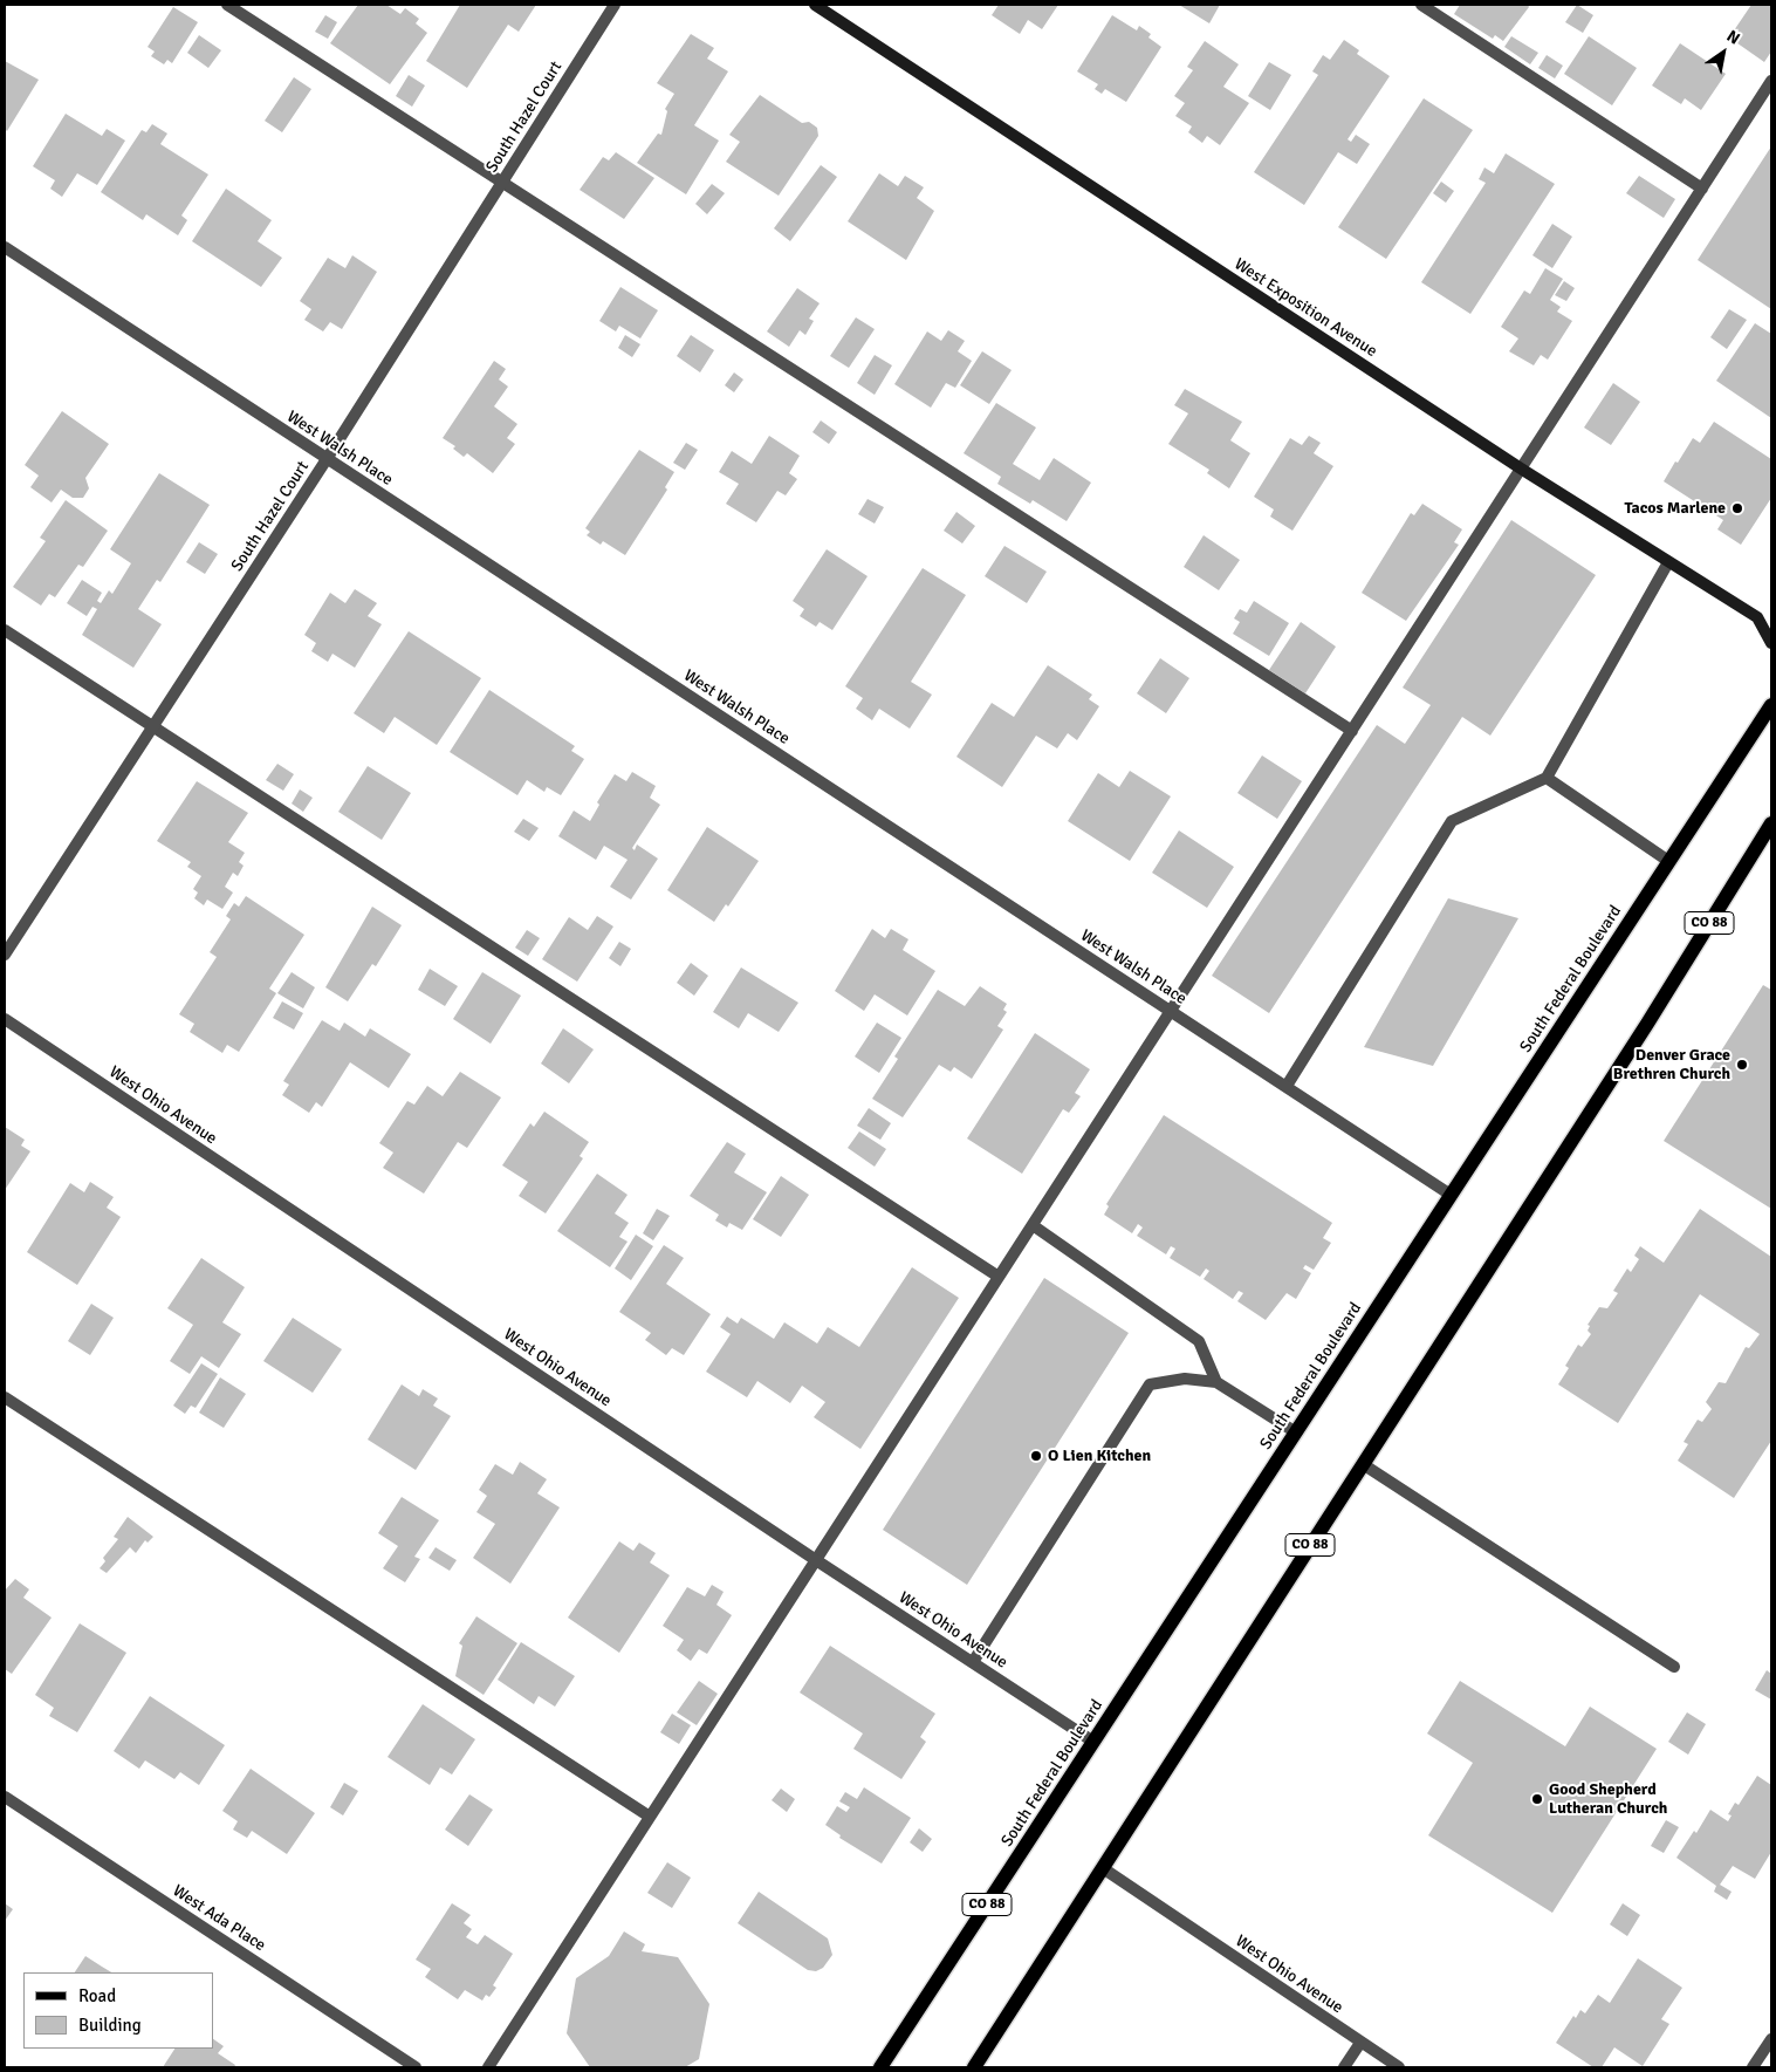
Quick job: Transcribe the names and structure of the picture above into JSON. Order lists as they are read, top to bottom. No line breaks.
{"streets":{"main road":["CO 88","South Federal Boulevard"],"street":["South Hazel Court","West Exposition Avenue","West Walsh Place","West Ohio Avenue","West Ada Place"]},"crossings":[["South Hazel Court","West Walsh Place"],["West Walsh Place","South Federal Boulevard"],["CO 88","West Ohio Avenue"],["South Federal Boulevard","West Ohio Avenue"]],"places":["Tacos Marlene","Denver Grace Brethren Church","O Lien Kitchen","Good Shepherd Lutheran Church"],"legend":["Road","Building"],"north":"top right"}
